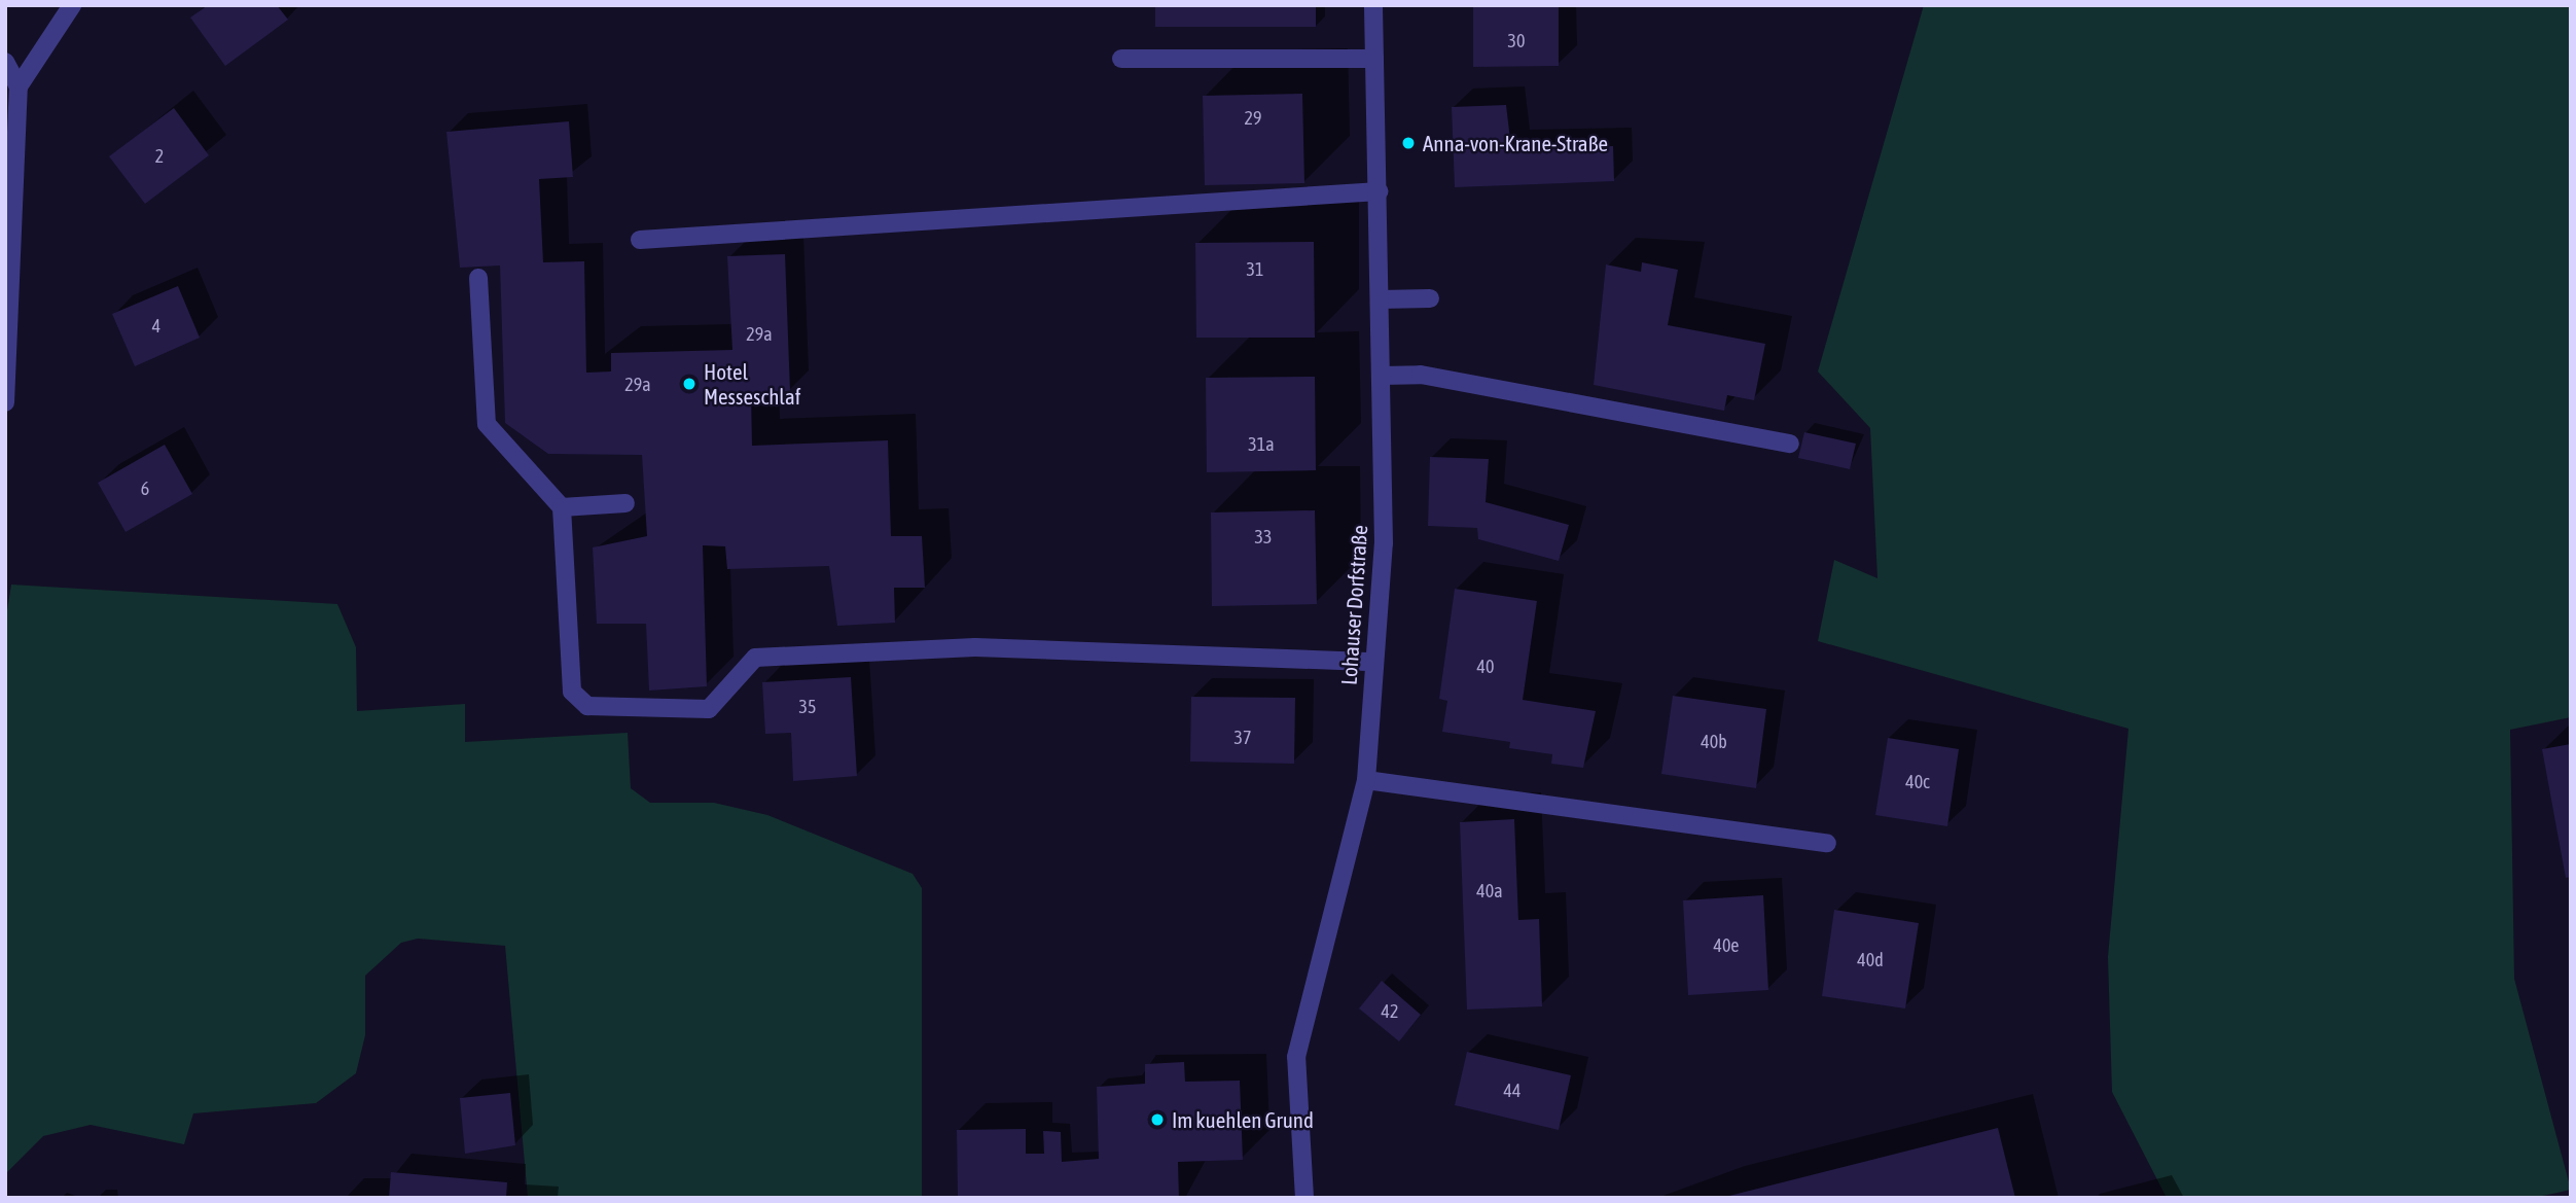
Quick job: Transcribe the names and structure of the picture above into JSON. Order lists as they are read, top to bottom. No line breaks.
{"streets":{"street":["Lohauser Dorfstraße"]},"places":["Anna-von-Krane-Straße","Hotel Messeschlaf","Im kuehlen Grund"],"house_numbers":["30","29","2","31","4","29a","29a","31a","6","33","40","35","37","40b","40c","40a","40e","40d","42","44"]}
